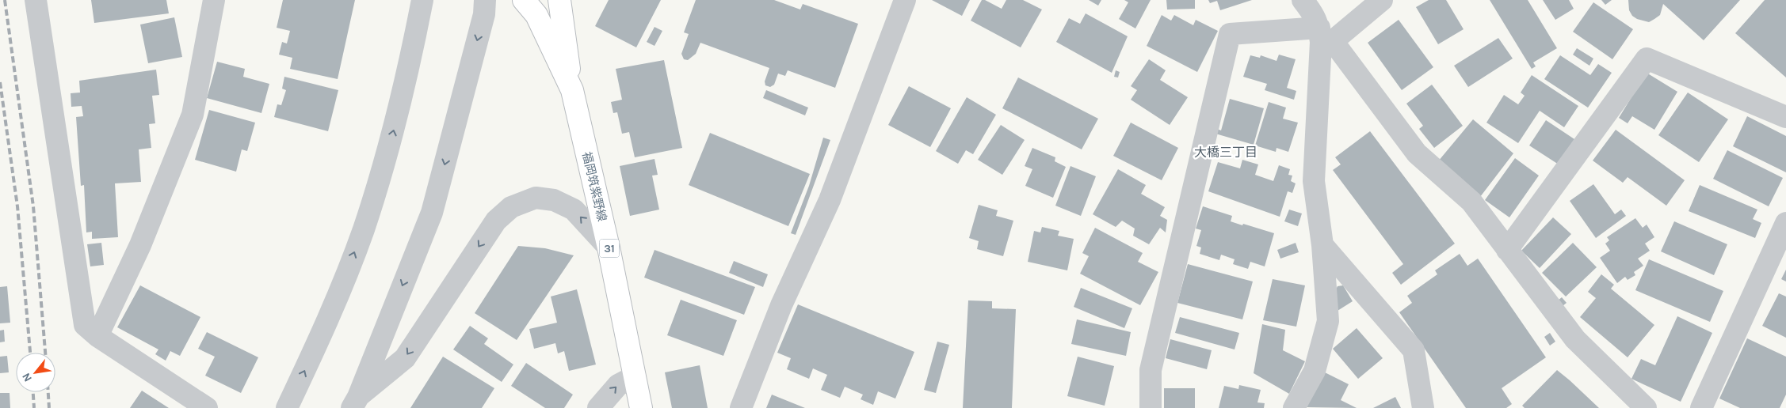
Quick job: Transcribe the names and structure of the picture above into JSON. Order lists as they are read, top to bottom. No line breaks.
{"streets":{"main road":["福岡筑紫野線","31"]},"districts":["大橋三丁目"],"north":"bottom left"}
